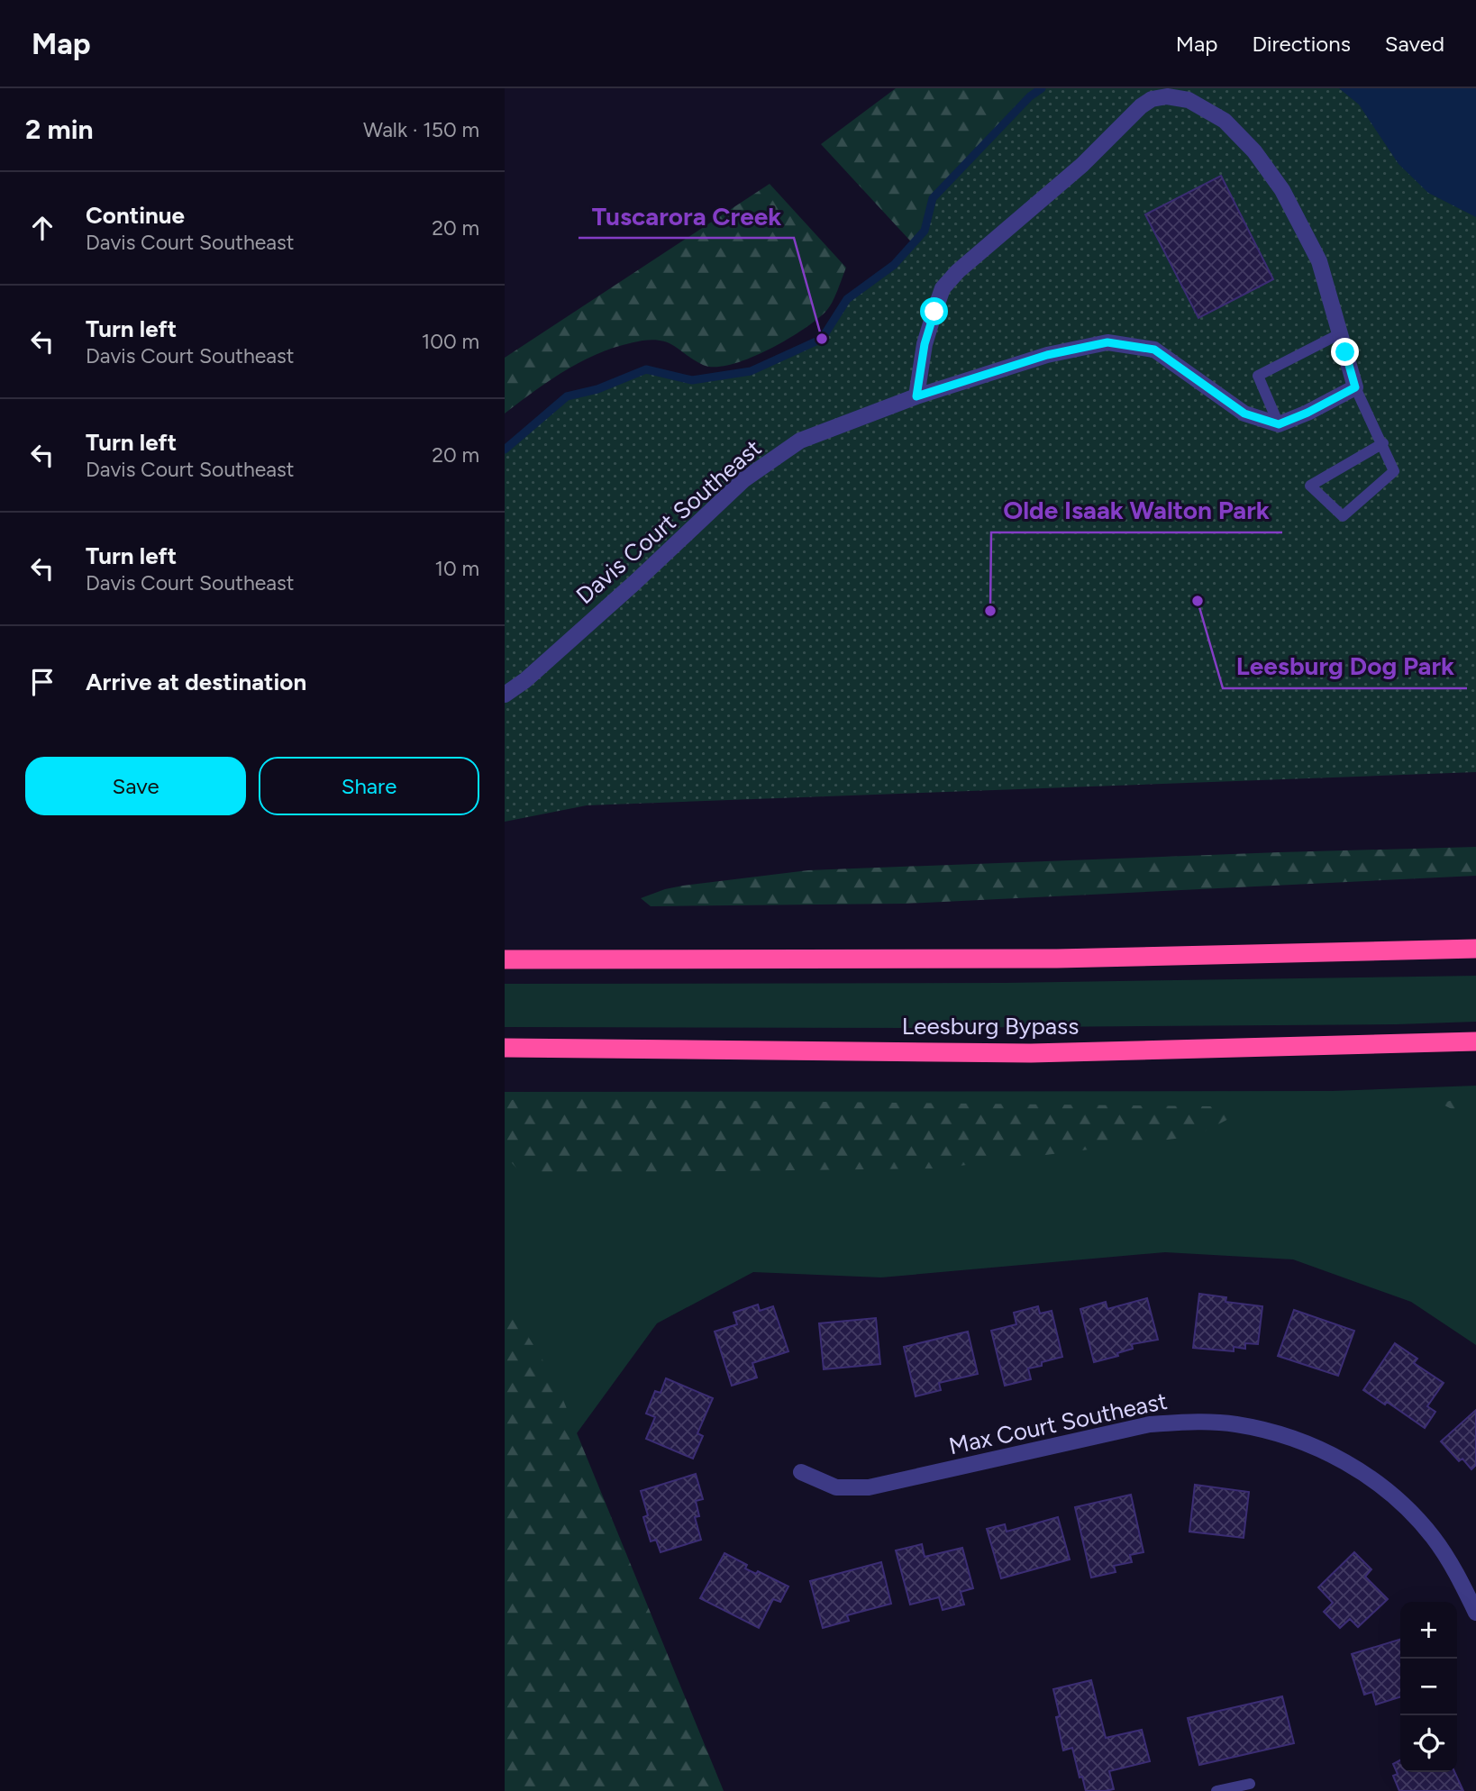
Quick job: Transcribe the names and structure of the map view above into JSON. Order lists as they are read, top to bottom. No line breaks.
{"streets":{"highway":["Leesburg Bypass"],"street":["Davis Court Southeast","Max Court Southeast"]},"places":["Tuscarora Creek","Leesburg Dog Park","Olde Isaak Walton Park"],"page":{"header":"Map","nav":["Map","Directions","Saved"],"heading":["2 min","Walk · 150 m"],"list":[["Continue","Davis Court Southeast","20 m"],["Turn left","Davis Court Southeast","100 m"],["Turn left","Davis Court Southeast","20 m"],["Turn left","Davis Court Southeast","10 m"],"Arrive at destination"],"buttons":["Save","Share"],"map_buttons":["+","−"]}}
